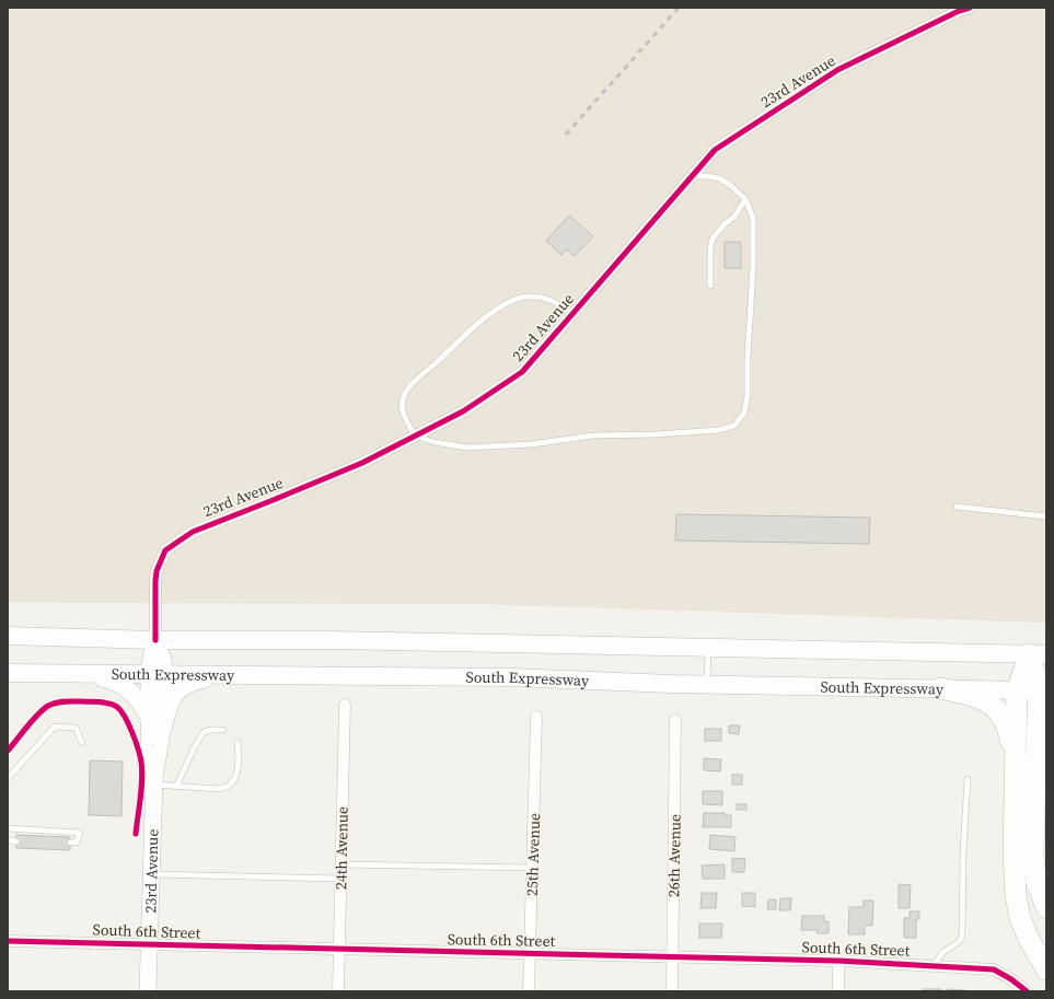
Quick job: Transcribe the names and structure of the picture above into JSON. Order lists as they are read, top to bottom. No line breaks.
{"streets":{"main road":["23rd Avenue","South Expressway"],"street":["24th Avenue","25th Avenue","26th Avenue","South 6th Street"]},"crossings":[["23rd Avenue","South Expressway"],["23rd Avenue","South 6th Street"],["24th Avenue","South 6th Street"],["25th Avenue","South 6th Street"],["26th Avenue","South 6th Street"]]}
